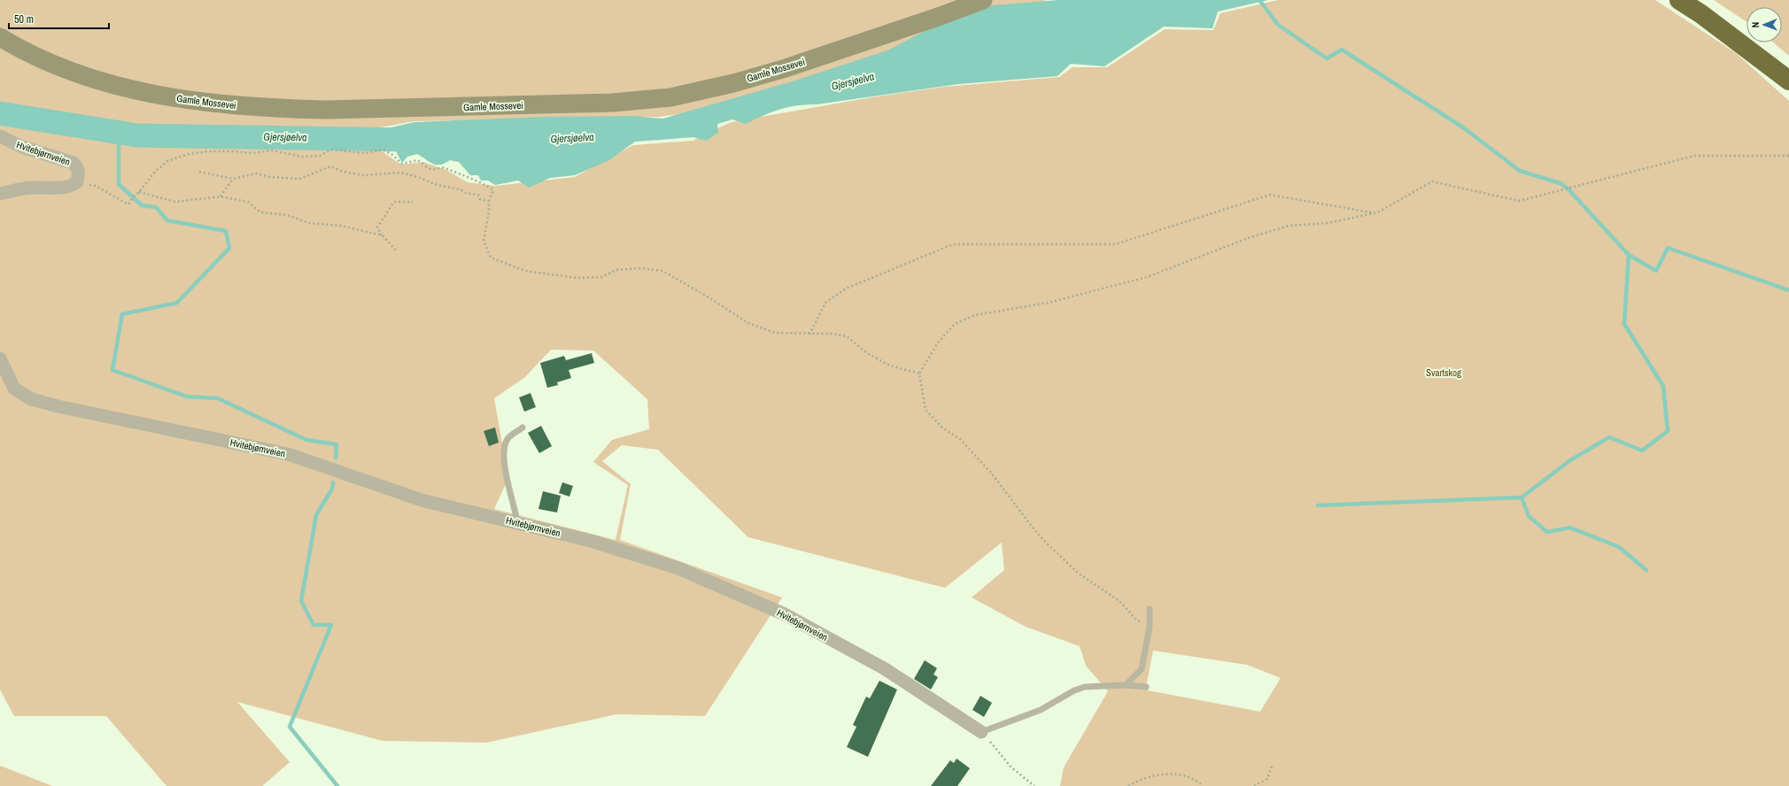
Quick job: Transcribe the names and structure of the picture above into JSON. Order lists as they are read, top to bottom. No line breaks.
{"streets":{"main road":["Gamle Mossevei"],"street":["Hvitebjørnveien"]},"water":["Gjersjøelva"],"parks":["Svartskog"],"scale_bar":"50 m","north":"left"}
